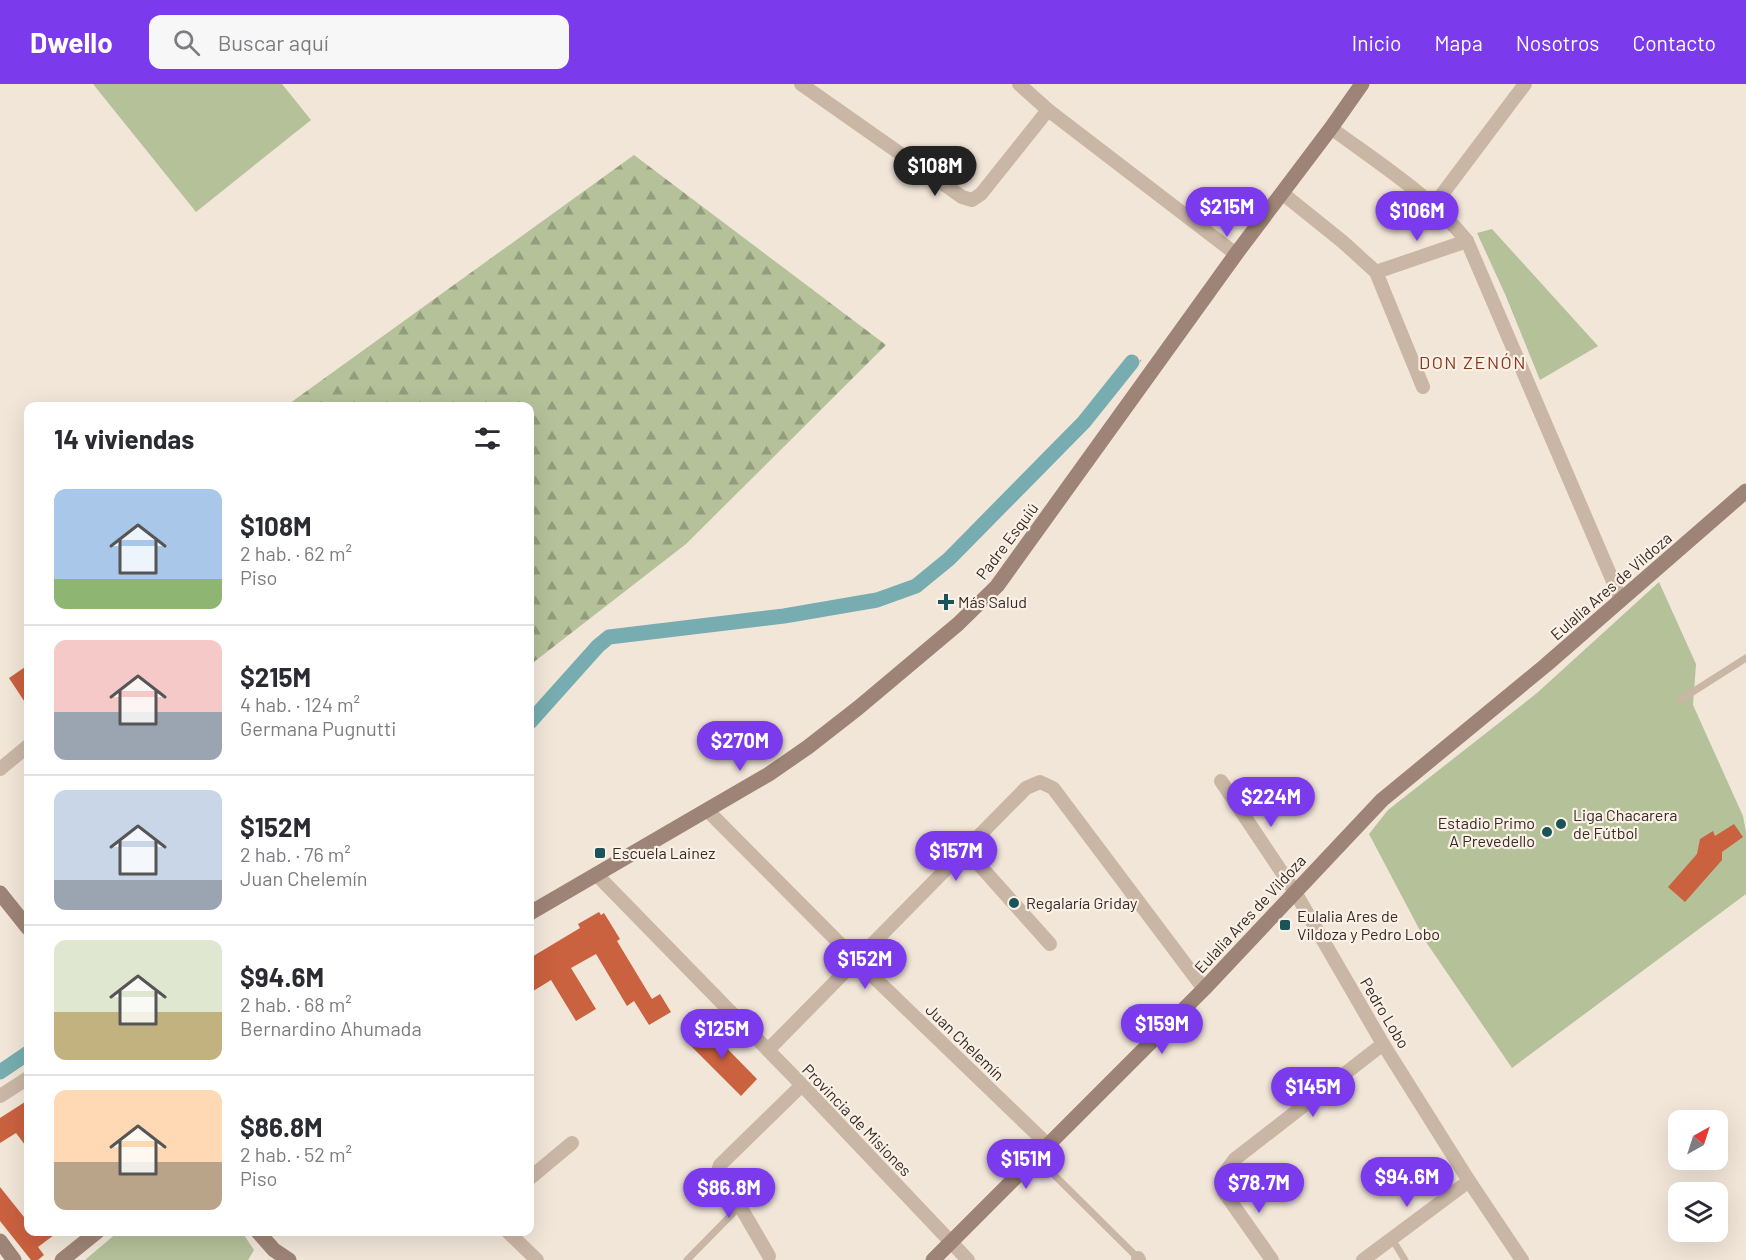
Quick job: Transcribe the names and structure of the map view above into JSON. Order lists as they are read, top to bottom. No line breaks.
{"streets":{"street":["Padre Esquiú","Eulalia Ares de Vildoza","Pedro Lobo","Juan Chelemín","Provincia de Misiones"]},"crossings":[["Padre Esquiú","Juan Chelemín"],["Padre Esquiú","Provincia de Misiones"],["Eulalia Ares de Vildoza","Pedro Lobo"],["Eulalia Ares de Vildoza","Juan Chelemín"],["Eulalia Ares de Vildoza","Provincia de Misiones"]],"districts":["DON ZENÓN"],"places":{"health":["Más Salud"],"other":["Liga Chacarera de Fútbol","Estadio Primo A Prevedello","Regalaría Griday"],"transit":["Escuela Lainez","Eulalia Ares de Vildoza y Pedro Lobo"]},"north":"top right","page":{"header":"Dwello","search":"Buscar aquí","nav":["Inicio","Mapa","Nosotros","Contacto"],"price":["$108M","$215M","$106M","$270M","$224M","$157M","$152M","$159M","$125M","$145M","$151M","$94.6M","$78.7M","$86.8M"],"heading":"14 viviendas","list":[{"name":"$108M","note":"2 hab. · 62 m² · Piso"},{"name":"$215M","note":"4 hab. · 124 m² · Germana Pugnutti"},{"name":"$152M","note":"2 hab. · 76 m² · Juan Chelemín"},{"name":"$94.6M","note":"2 hab. · 68 m² · Bernardino Ahumada"},{"name":"$86.8M","note":"2 hab. · 52 m² · Piso"}]}}
